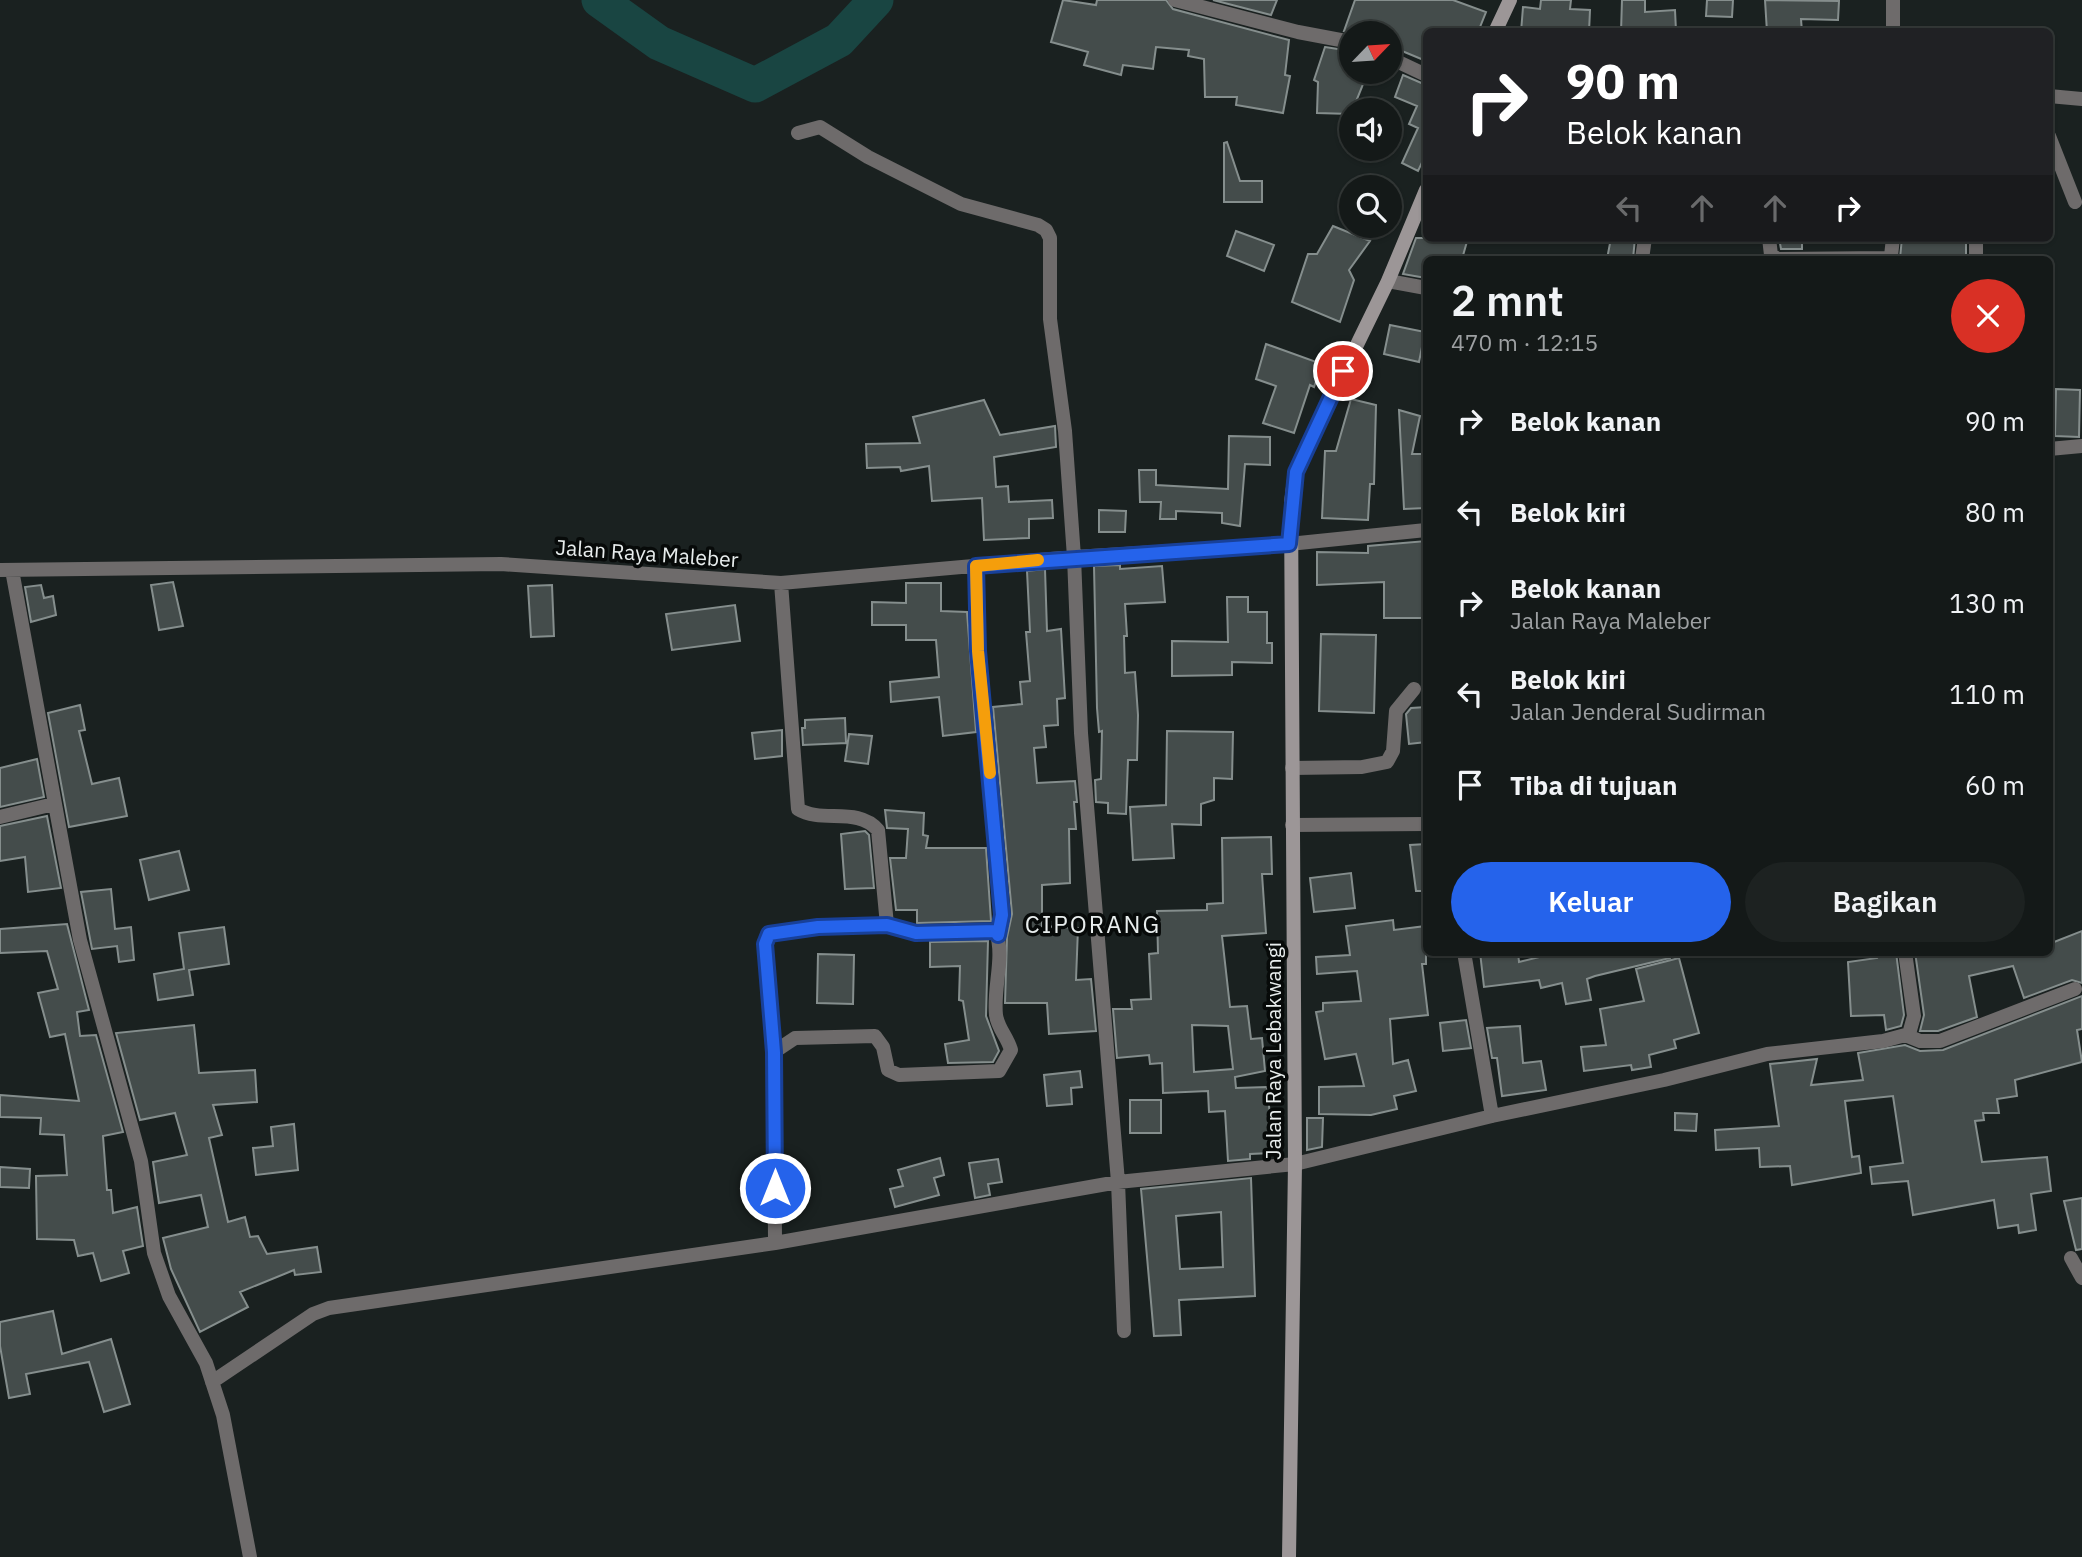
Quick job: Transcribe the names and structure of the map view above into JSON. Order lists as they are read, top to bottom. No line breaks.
{"streets":{"main road":["Jalan Raya Lebakwangi"],"street":["Jalan Raya Maleber"]},"crossings":[["Jalan Raya Maleber","Jalan Raya Lebakwangi"]],"districts":["CIPORANG"],"north":"top right","page":{"turn":["90 m","Belok kanan"],"heading":["2 mnt","470 m · 12:15"],"list":[{"name":"Belok kanan","value":"90 m"},{"name":"Belok kiri","value":"80 m"},{"name":"Belok kanan","note":"Jalan Raya Maleber","value":"130 m"},{"name":"Belok kiri","note":"Jalan Jenderal Sudirman","value":"110 m"},{"name":"Tiba di tujuan","value":"60 m"}],"buttons":["Keluar","Bagikan"]}}
